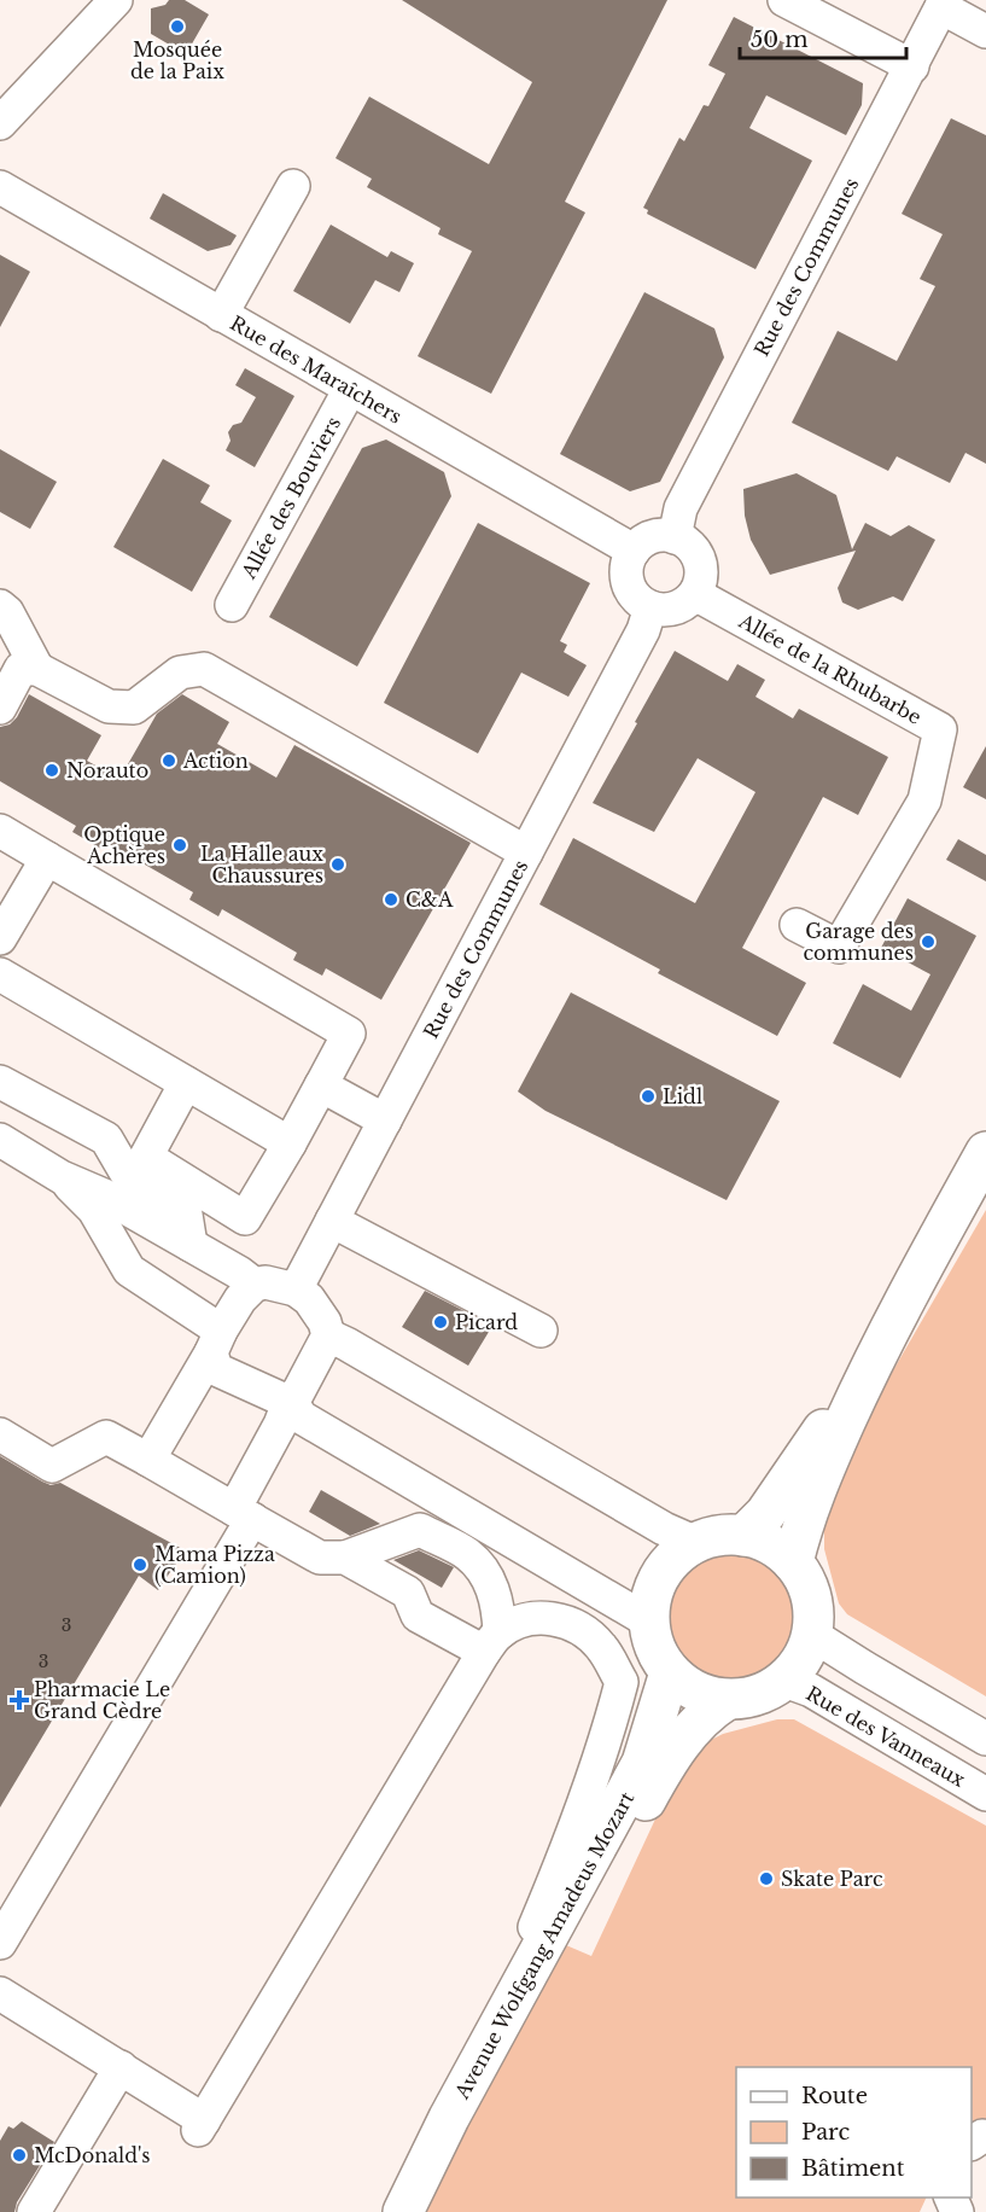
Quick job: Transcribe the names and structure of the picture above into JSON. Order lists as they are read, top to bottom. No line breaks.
{"streets":{"main road":["Avenue Wolfgang Amadeus Mozart"],"street":["Rue des Communes","Rue des Maraîchers","Allée des Bouviers","Allée de la Rhubarbe","Rue des Vanneaux"]},"crossings":[["Rue des Communes","Rue des Maraîchers"],["Rue des Communes","Allée de la Rhubarbe"],["Rue des Maraîchers","Allée des Bouviers"],["Rue des Maraîchers","Allée de la Rhubarbe"],["Rue des Vanneaux","Avenue Wolfgang Amadeus Mozart"]],"places":{"other":["Mosquée de la Paix","Action","Norauto","Optique Achères","La Halle aux Chaussures","C&A","Garage des communes","Lidl","Picard","Mama Pizza (Camion)","Skate Parc","McDonald's"],"health":["Pharmacie Le Grand Cèdre"]},"house_numbers":["3","3"],"legend":["Route","Parc","Bâtiment"],"scale_bar":"50 m"}
